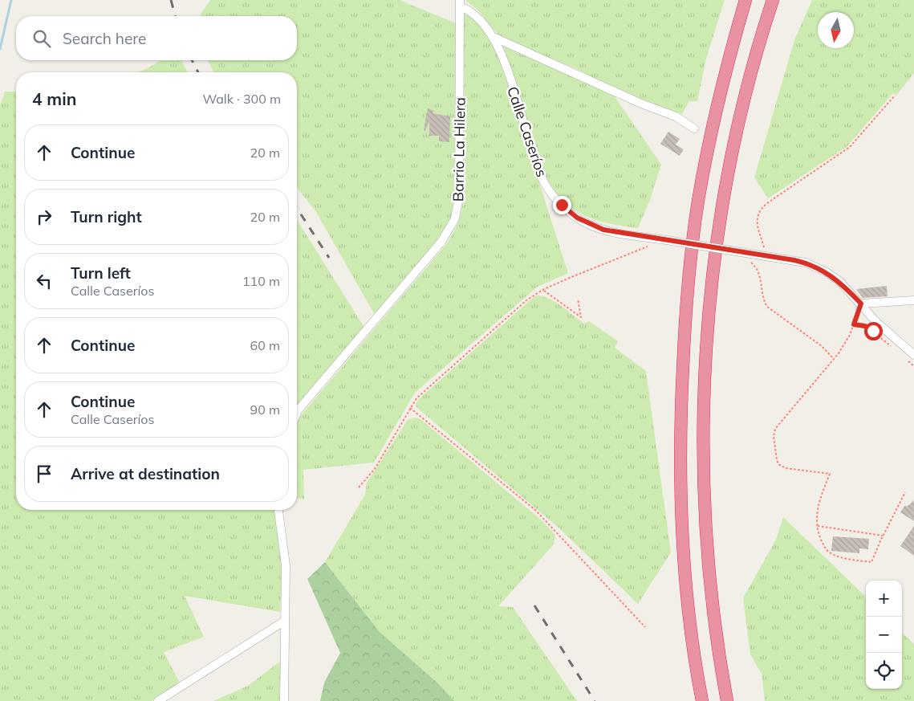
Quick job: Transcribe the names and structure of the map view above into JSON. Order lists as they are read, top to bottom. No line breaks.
{"streets":{"street":["Calle Caseríos","Barrio La Hilera"]},"crossings":[["Calle Caseríos","Barrio La Hilera"]],"north":"bottom","page":{"search":"Search here","heading":["4 min","Walk · 300 m"],"list":[["Continue","20 m"],["Turn right","20 m"],["Turn left","Calle Caseríos","110 m"],["Continue","60 m"],["Continue","Calle Caseríos","90 m"],"Arrive at destination"],"map_buttons":["+","−"]}}
